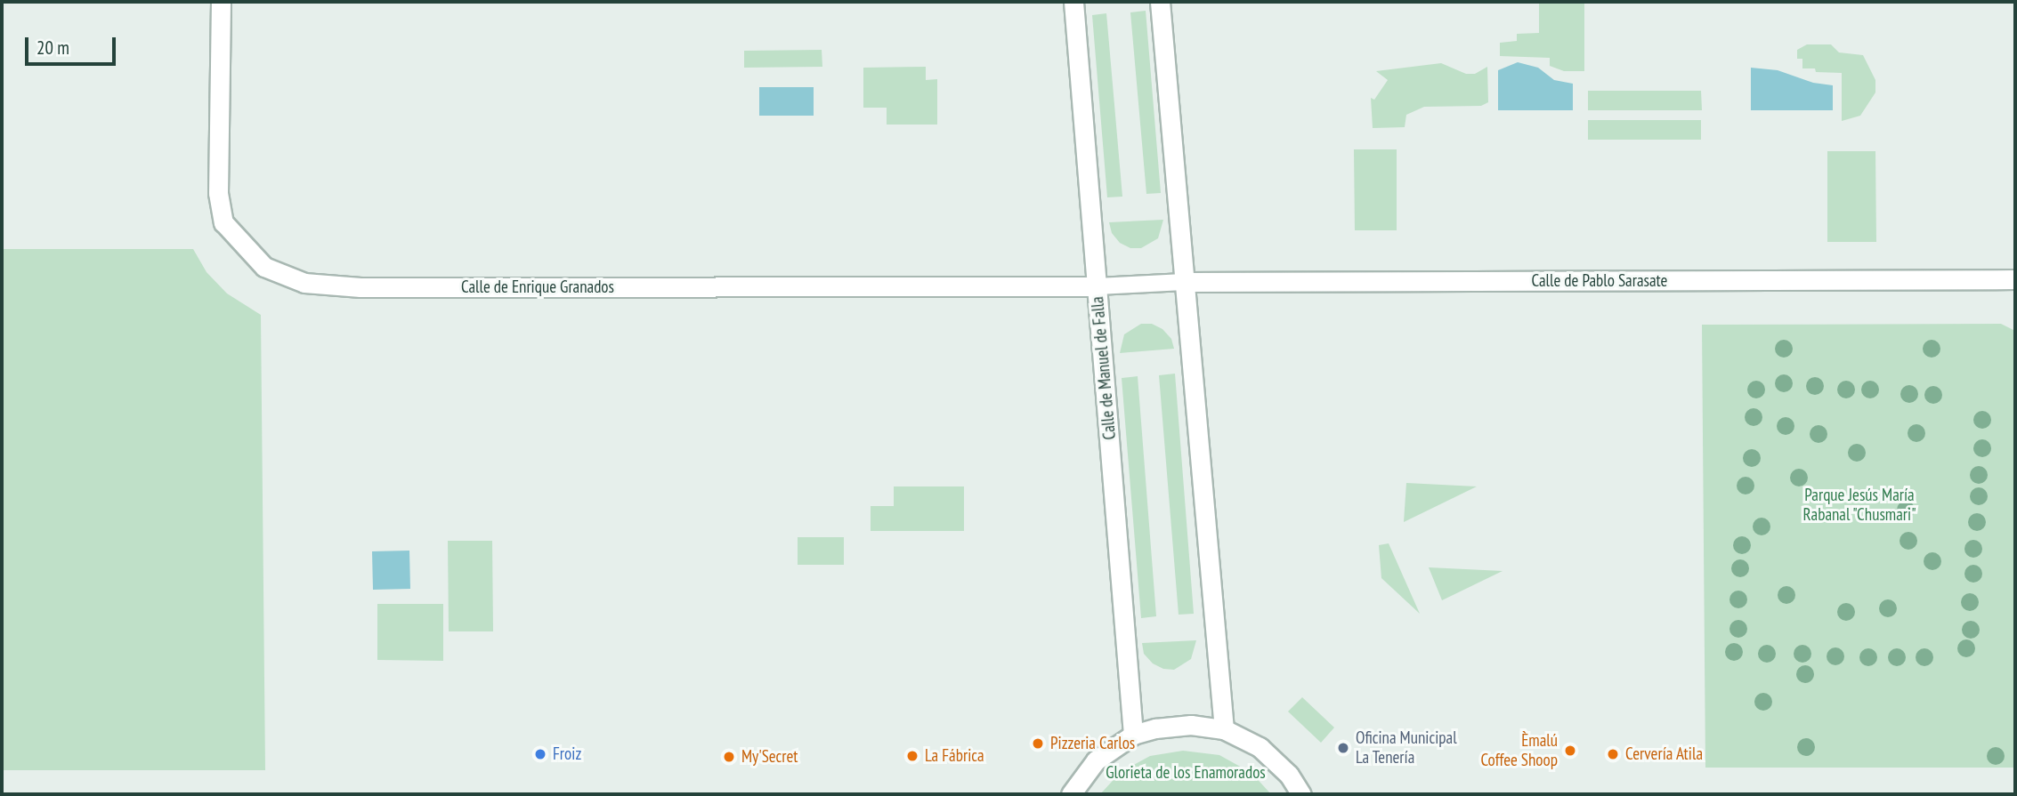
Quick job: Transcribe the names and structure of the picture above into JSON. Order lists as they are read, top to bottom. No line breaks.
{"streets":{"street":["Calle de Pablo Sarasate","Calle de Enrique Granados","Calle de Manuel de Falla"]},"crossings":[["Calle de Enrique Granados","Calle de Manuel de Falla"]],"parks":["Parque Jesús María Rabanal \"Chusmari\"","Glorieta de los Enamorados"],"places":["Pizzeria Carlos","Oficina Municipal La Tenería","Èmalú Coffee Shoop","Froiz","Cervería Atila","La Fábrica","My'Secret"],"scale_bar":"20 m"}
